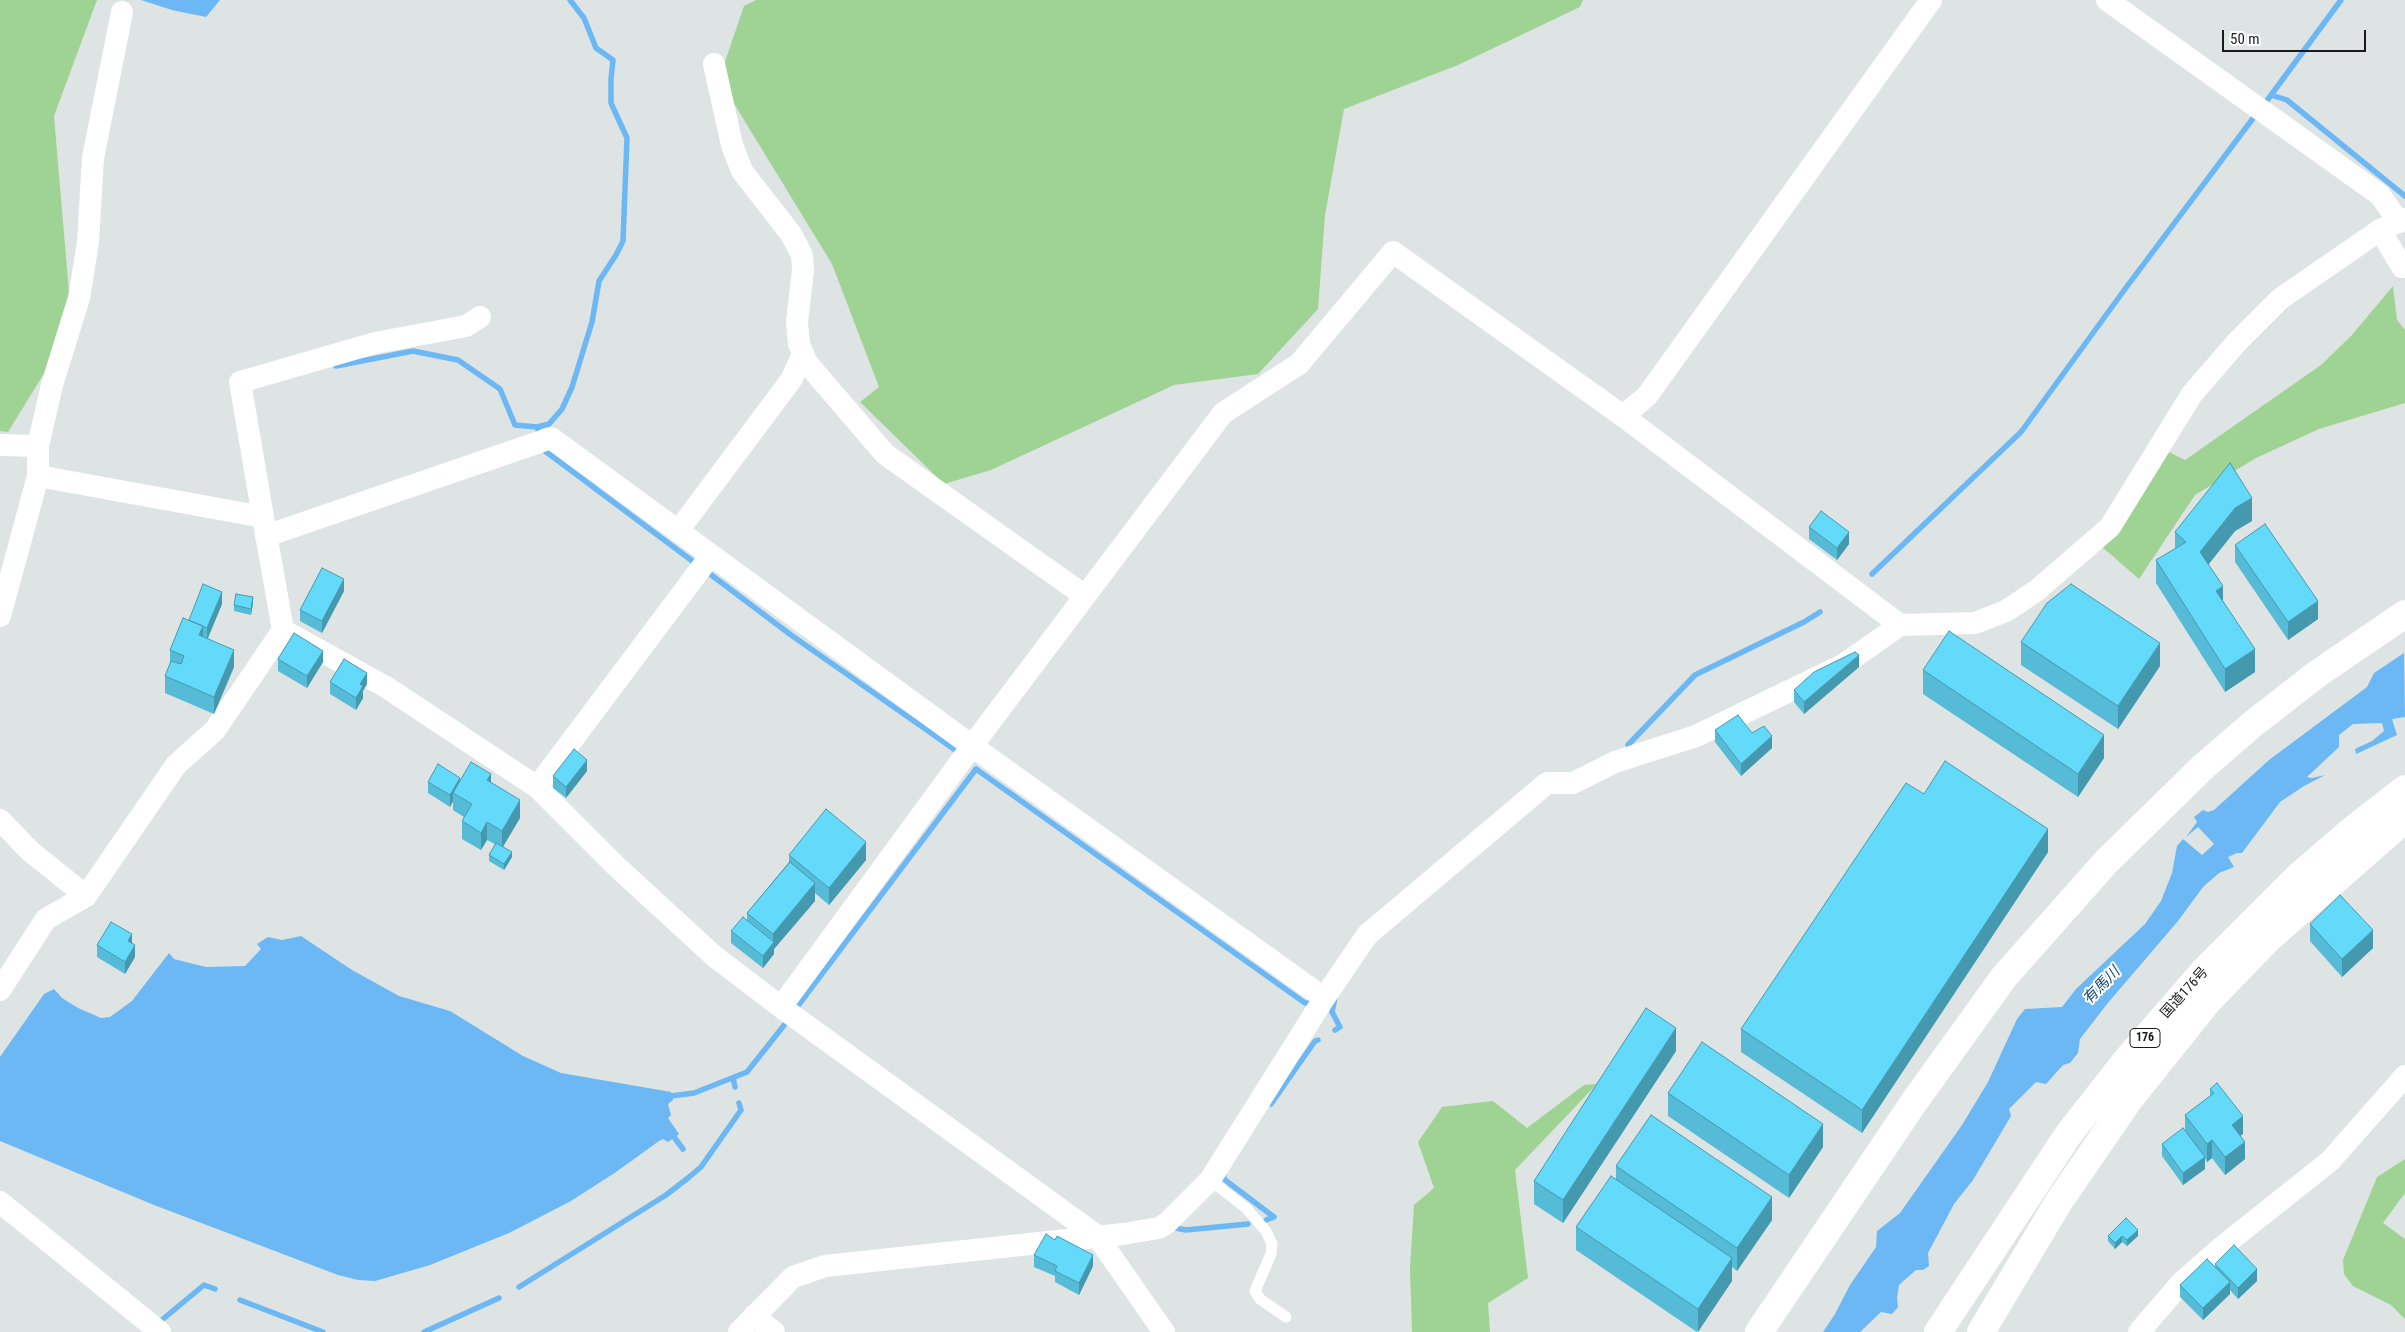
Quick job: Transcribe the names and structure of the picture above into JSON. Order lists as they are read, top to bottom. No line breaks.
{"streets":{"main road":["国道176号","176"]},"water":["有馬川"],"scale_bar":"50 m"}
